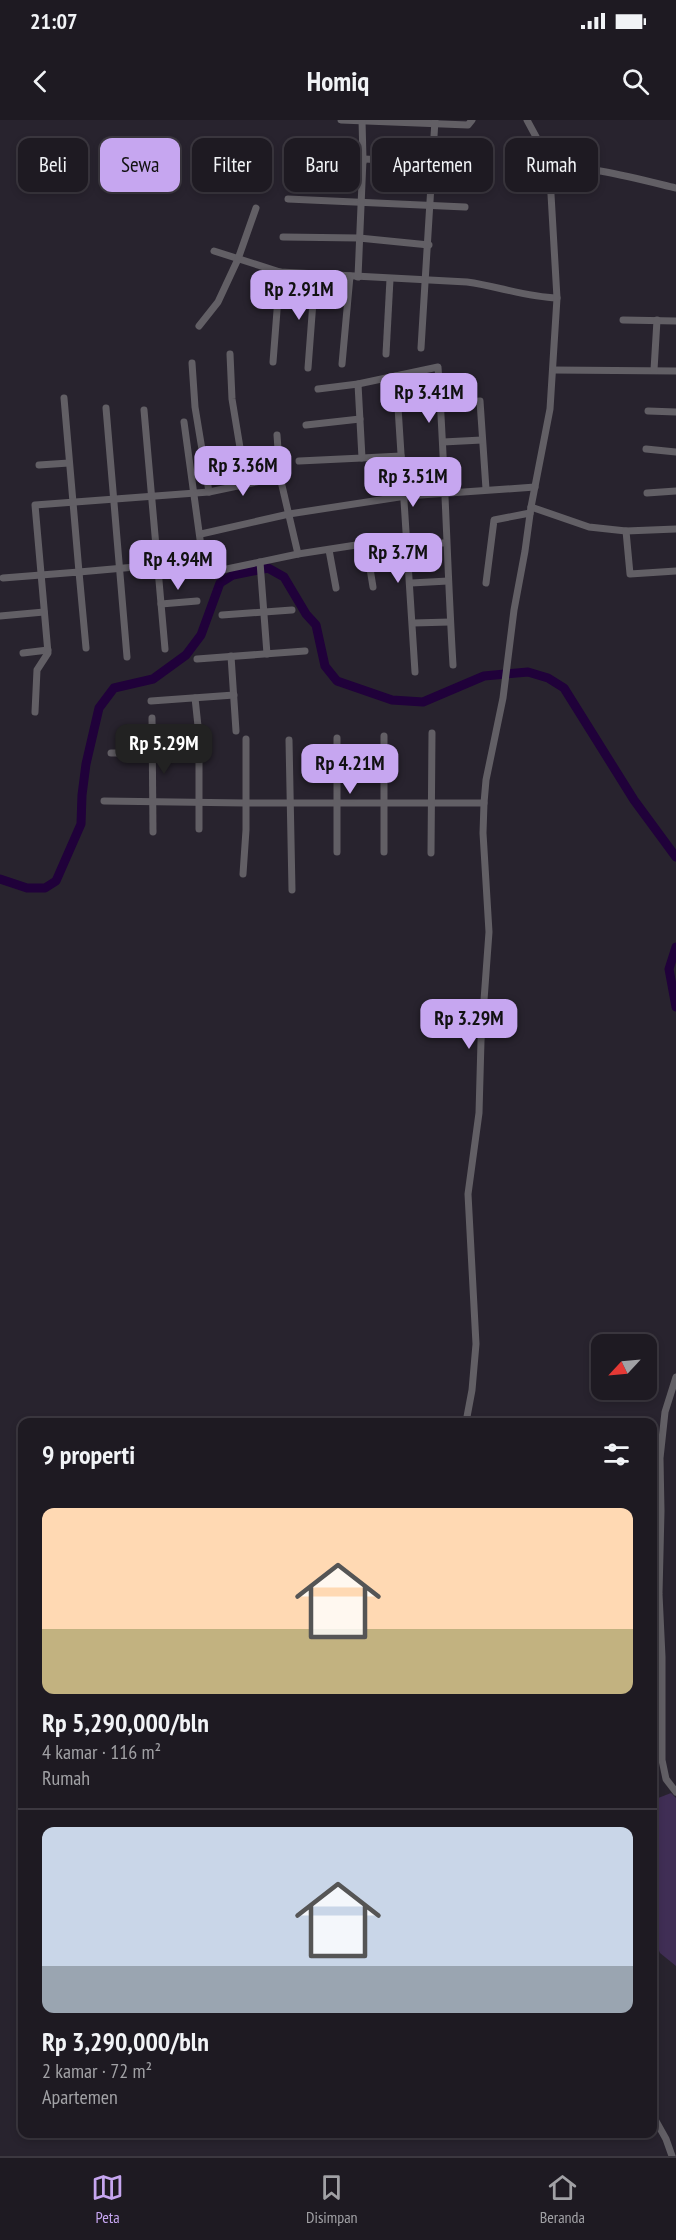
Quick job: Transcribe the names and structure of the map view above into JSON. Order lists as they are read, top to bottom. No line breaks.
{"north":"bottom left","page":{"status":"21:07","header":"Homiq","chip":["Beli","Sewa","Filter","Baru","Apartemen","Rumah"],"price":["Rp 2.91M","Rp 3.41M","Rp 3.36M","Rp 3.51M","Rp 3.7M","Rp 4.94M","Rp 5.29M","Rp 4.21M","Rp 3.29M"],"heading":"9 properti","list":[{"name":"Rp 5,290,000/bln","note":"4 kamar · 116 m² · Rumah"},{"name":"Rp 3,290,000/bln","note":"2 kamar · 72 m² · Apartemen"}],"tabs":["Peta","Disimpan","Beranda"]}}
